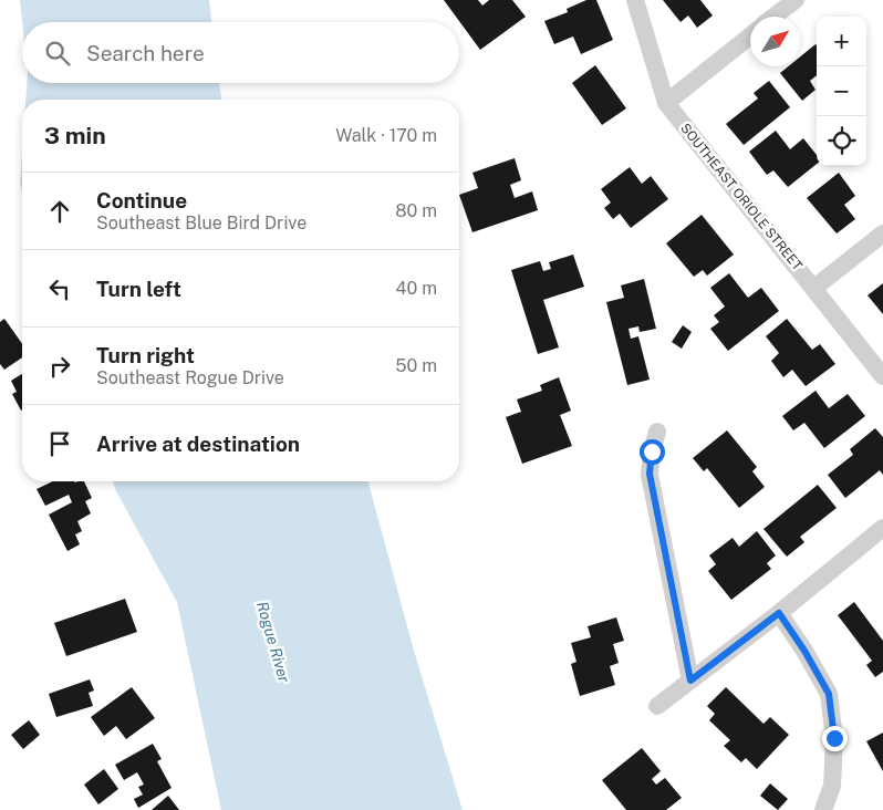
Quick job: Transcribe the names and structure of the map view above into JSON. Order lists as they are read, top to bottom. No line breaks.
{"streets":{"street":["SOUTHEAST ORIOLE STREET"]},"water":["Rogue River"],"north":"top right","page":{"map_buttons":["+","−"],"search":"Search here","heading":["3 min","Walk · 170 m"],"list":[["Continue","Southeast Blue Bird Drive","80 m"],["Turn left","40 m"],["Turn right","Southeast Rogue Drive","50 m"],"Arrive at destination"]}}
